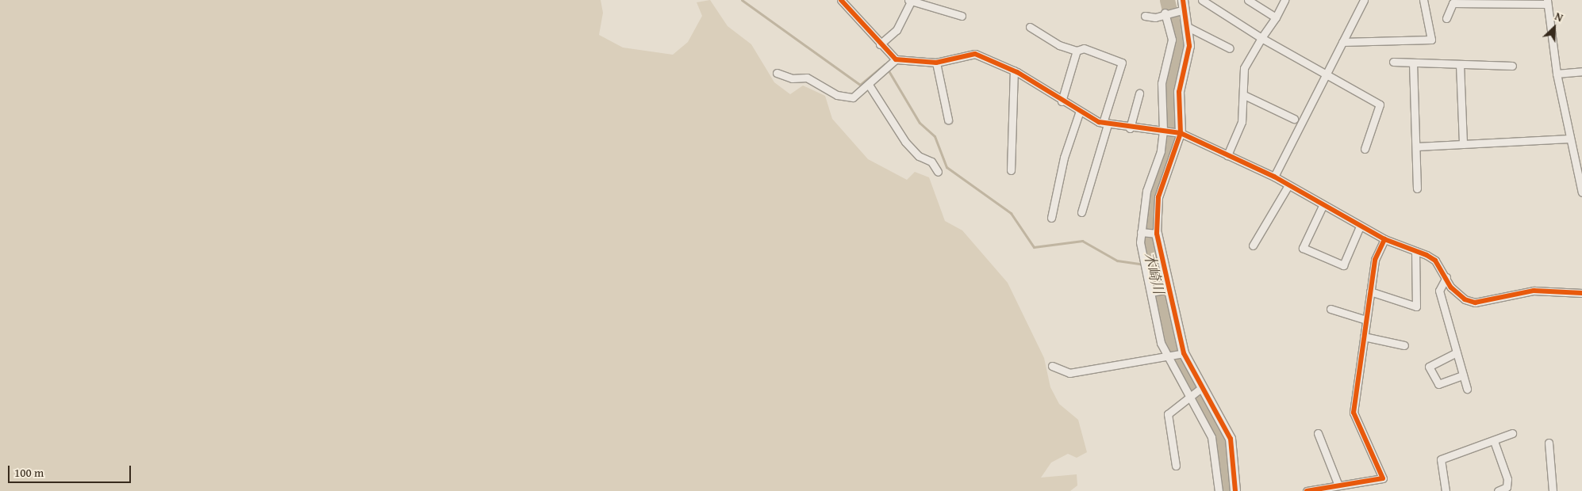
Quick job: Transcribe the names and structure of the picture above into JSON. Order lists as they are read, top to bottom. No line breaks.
{"water":["木崎川"],"scale_bar":"100 m","north":"top right"}
